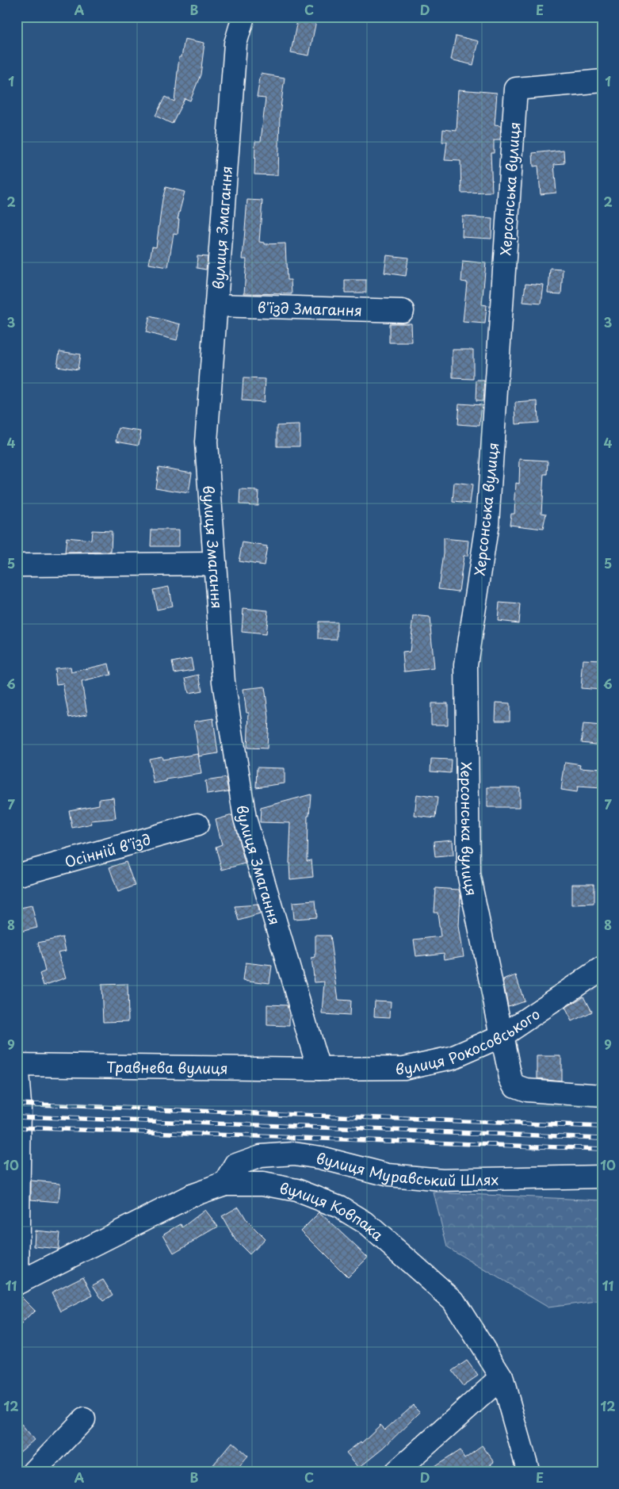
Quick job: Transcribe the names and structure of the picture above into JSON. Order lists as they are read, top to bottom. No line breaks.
{"streets":{"street":["Херсонська вулиця","вулиця Змагання","в'їзд Змагання","Осінній в'їзд","вулиця Рокосовського","Травнева вулиця","вулиця Муравський Шлях","вулиця Ковпака"]},"crossings":[["Херсонська вулиця","вулиця Рокосовського"],["вулиця Змагання","в'їзд Змагання"],["вулиця Змагання","вулиця Рокосовського"],["вулиця Змагання","Травнева вулиця"],["вулиця Рокосовського","Травнева вулиця"],["вулиця Муравський Шлях","вулиця Ковпака"]],"grid":{"columns":["A","B","C","D","E"],"rows":["1","2","3","4","5","6","7","8","9","10","11","12"]}}
